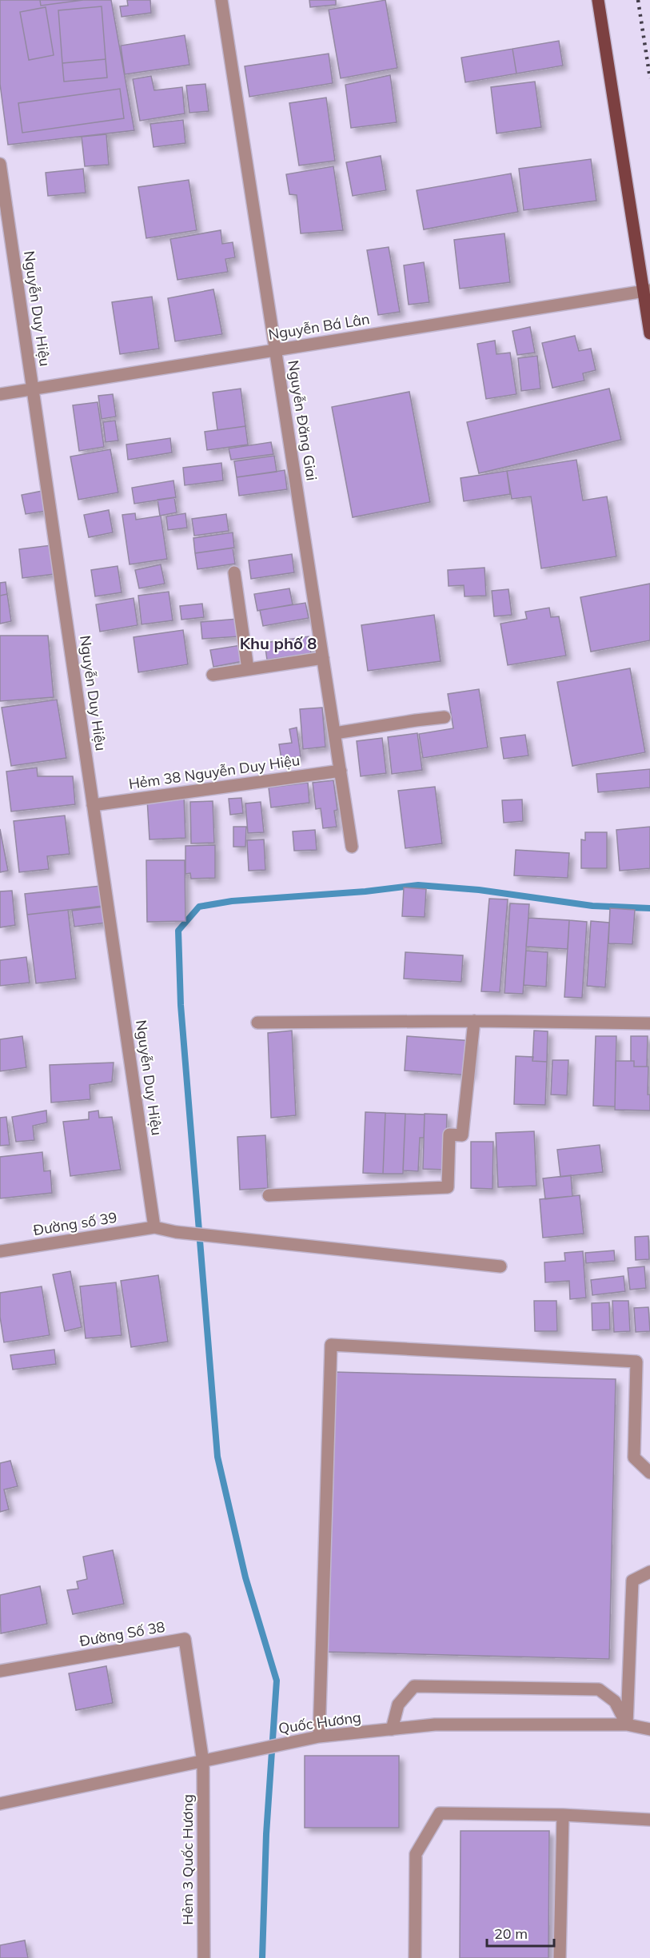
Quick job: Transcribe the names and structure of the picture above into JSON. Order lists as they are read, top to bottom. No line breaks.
{"streets":{"street":["Nguyễn Duy Hiệu","Nguyễn Bá Lân","Nguyễn Đăng Giai","Hẻm 38 Nguyễn Duy Hiệu","Đường số 39","Đường Số 38","Quốc Hương","Hẻm 3 Quốc Hương"]},"crossings":[["Nguyễn Duy Hiệu","Nguyễn Bá Lân"],["Nguyễn Duy Hiệu","Hẻm 38 Nguyễn Duy Hiệu"],["Nguyễn Duy Hiệu","Đường số 39"],["Nguyễn Bá Lân","Nguyễn Đăng Giai"],["Nguyễn Đăng Giai","Hẻm 38 Nguyễn Duy Hiệu"],["Đường Số 38","Quốc Hương"],["Đường Số 38","Hẻm 3 Quốc Hương"],["Quốc Hương","Hẻm 3 Quốc Hương"]],"districts":["Khu phố 8"],"scale_bar":"20 m"}
